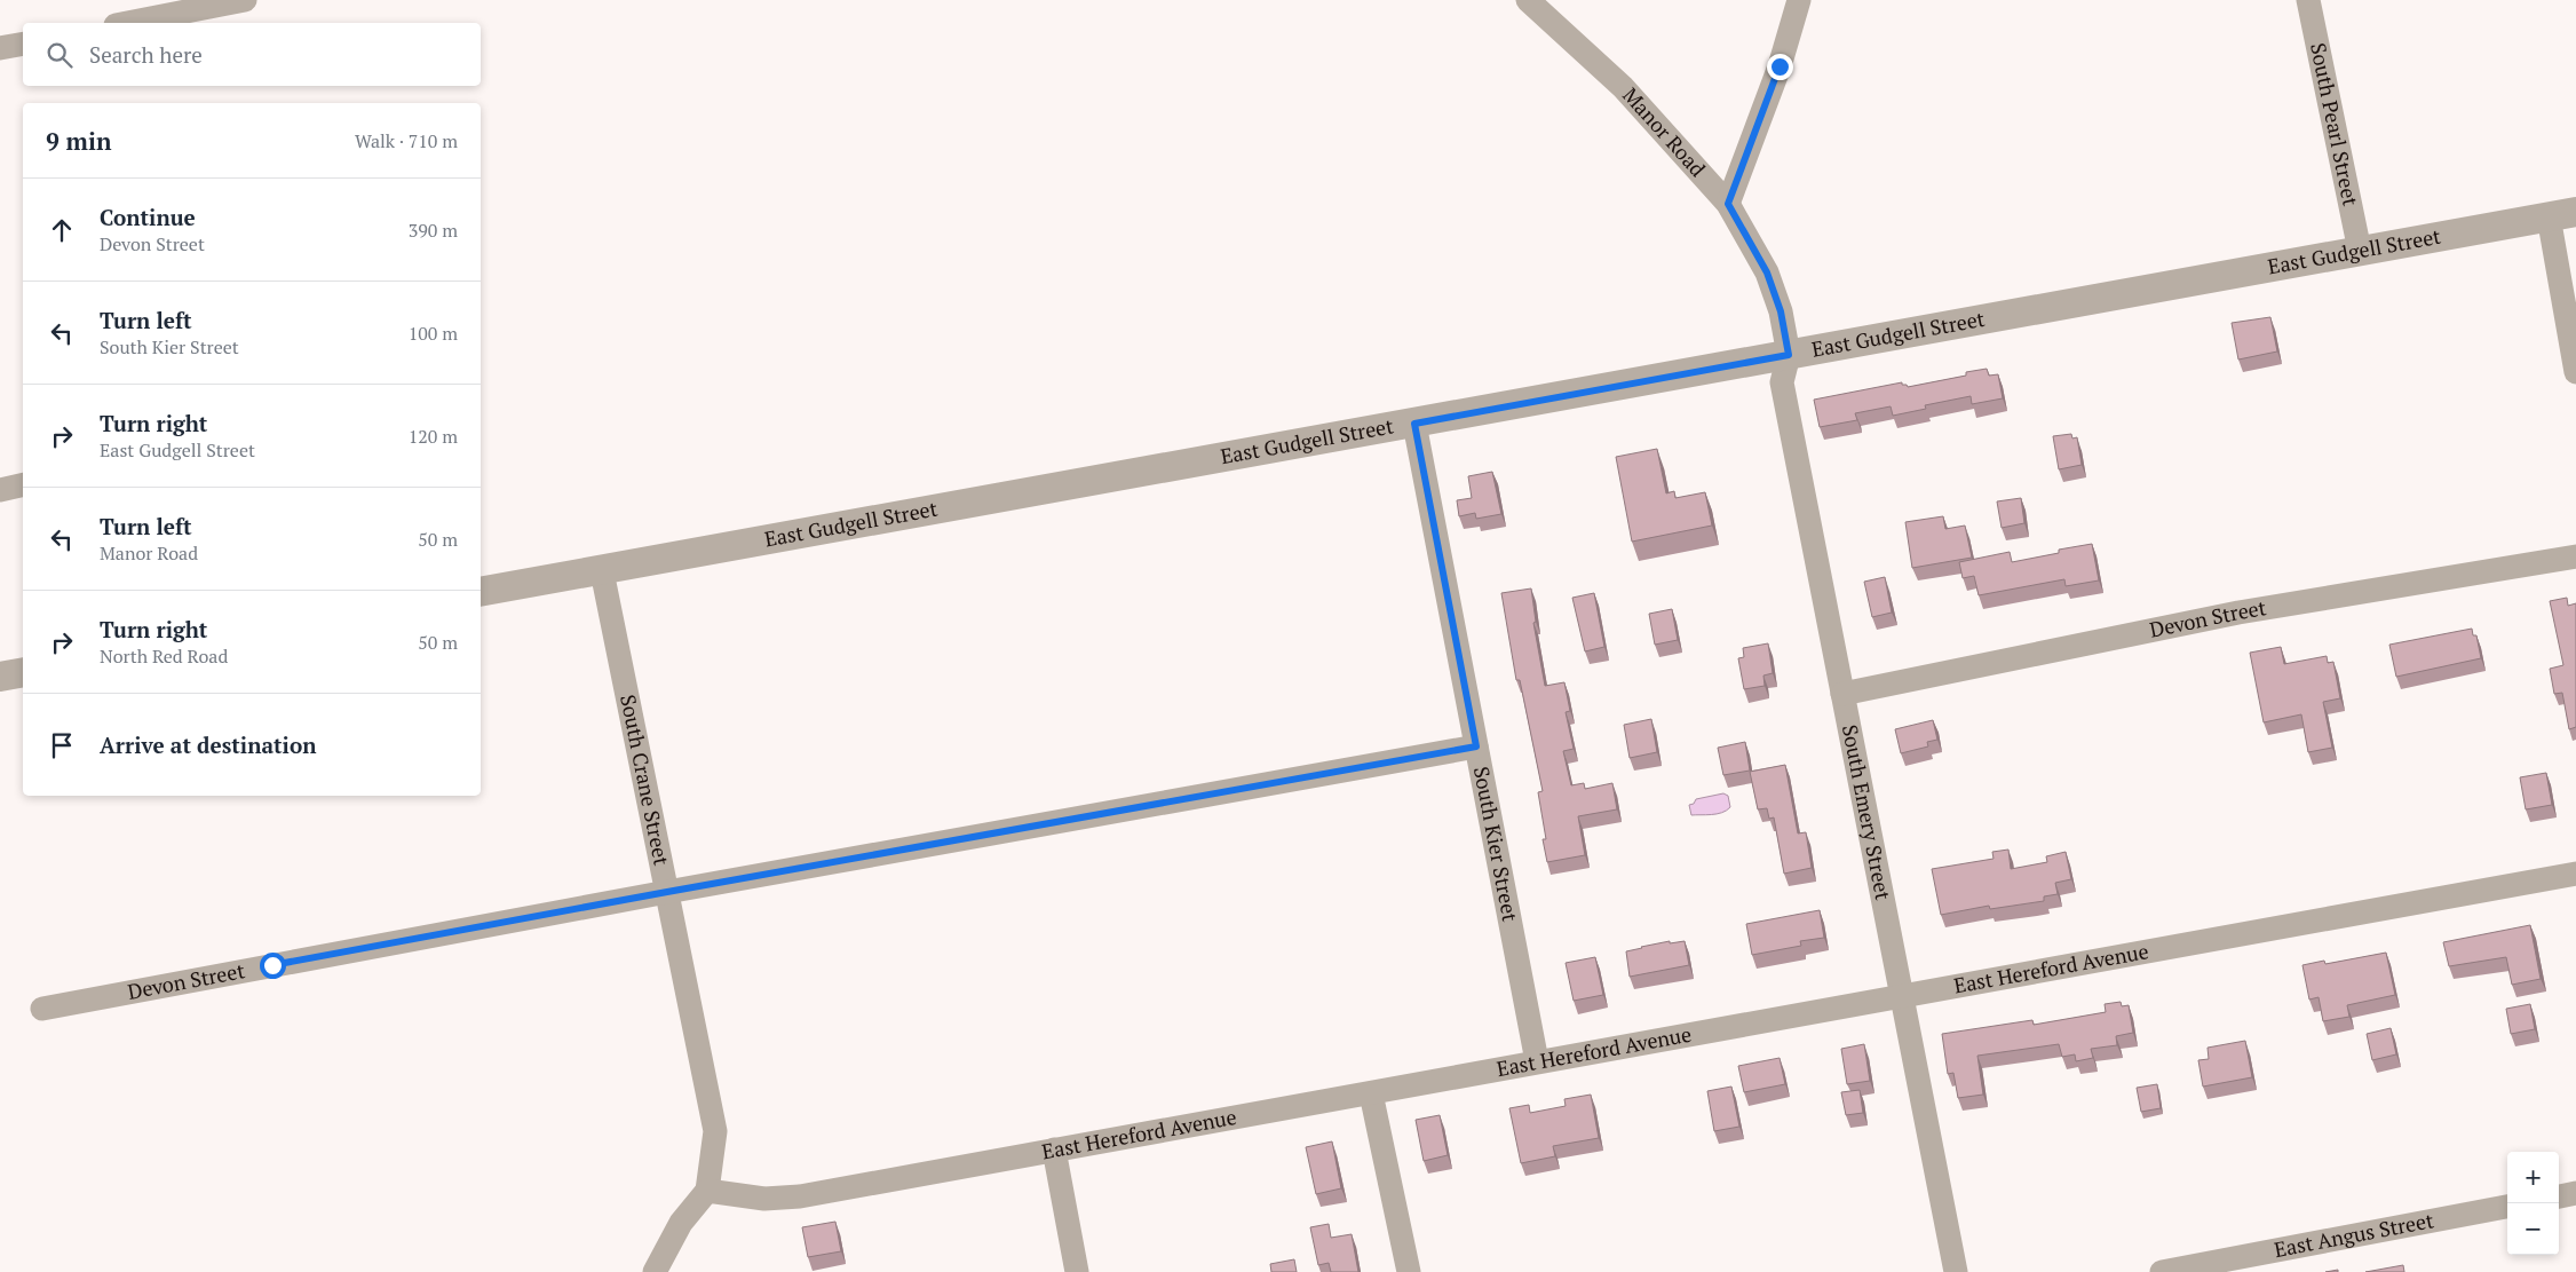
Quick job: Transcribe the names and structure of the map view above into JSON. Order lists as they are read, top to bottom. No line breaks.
{"streets":{"street":["South Pearl Street","Manor Road","East Gudgell Street","Devon Street","South Crane Street","South Emery Street","South Kier Street","East Hereford Avenue","East Angus Street"]},"crossings":[["South Pearl Street","East Gudgell Street"],["Manor Road","East Gudgell Street"],["Manor Road","South Emery Street"],["East Gudgell Street","South Crane Street"],["East Gudgell Street","South Emery Street"],["East Gudgell Street","South Kier Street"],["Devon Street","South Crane Street"],["Devon Street","South Emery Street"],["Devon Street","South Kier Street"],["South Crane Street","East Hereford Avenue"],["South Emery Street","East Hereford Avenue"],["South Kier Street","East Hereford Avenue"]],"page":{"search":"Search here","heading":["9 min","Walk · 710 m"],"list":[["Continue","Devon Street","390 m"],["Turn left","South Kier Street","100 m"],["Turn right","East Gudgell Street","120 m"],["Turn left","Manor Road","50 m"],["Turn right","North Red Road","50 m"],"Arrive at destination"],"map_buttons":["+","−"]}}
